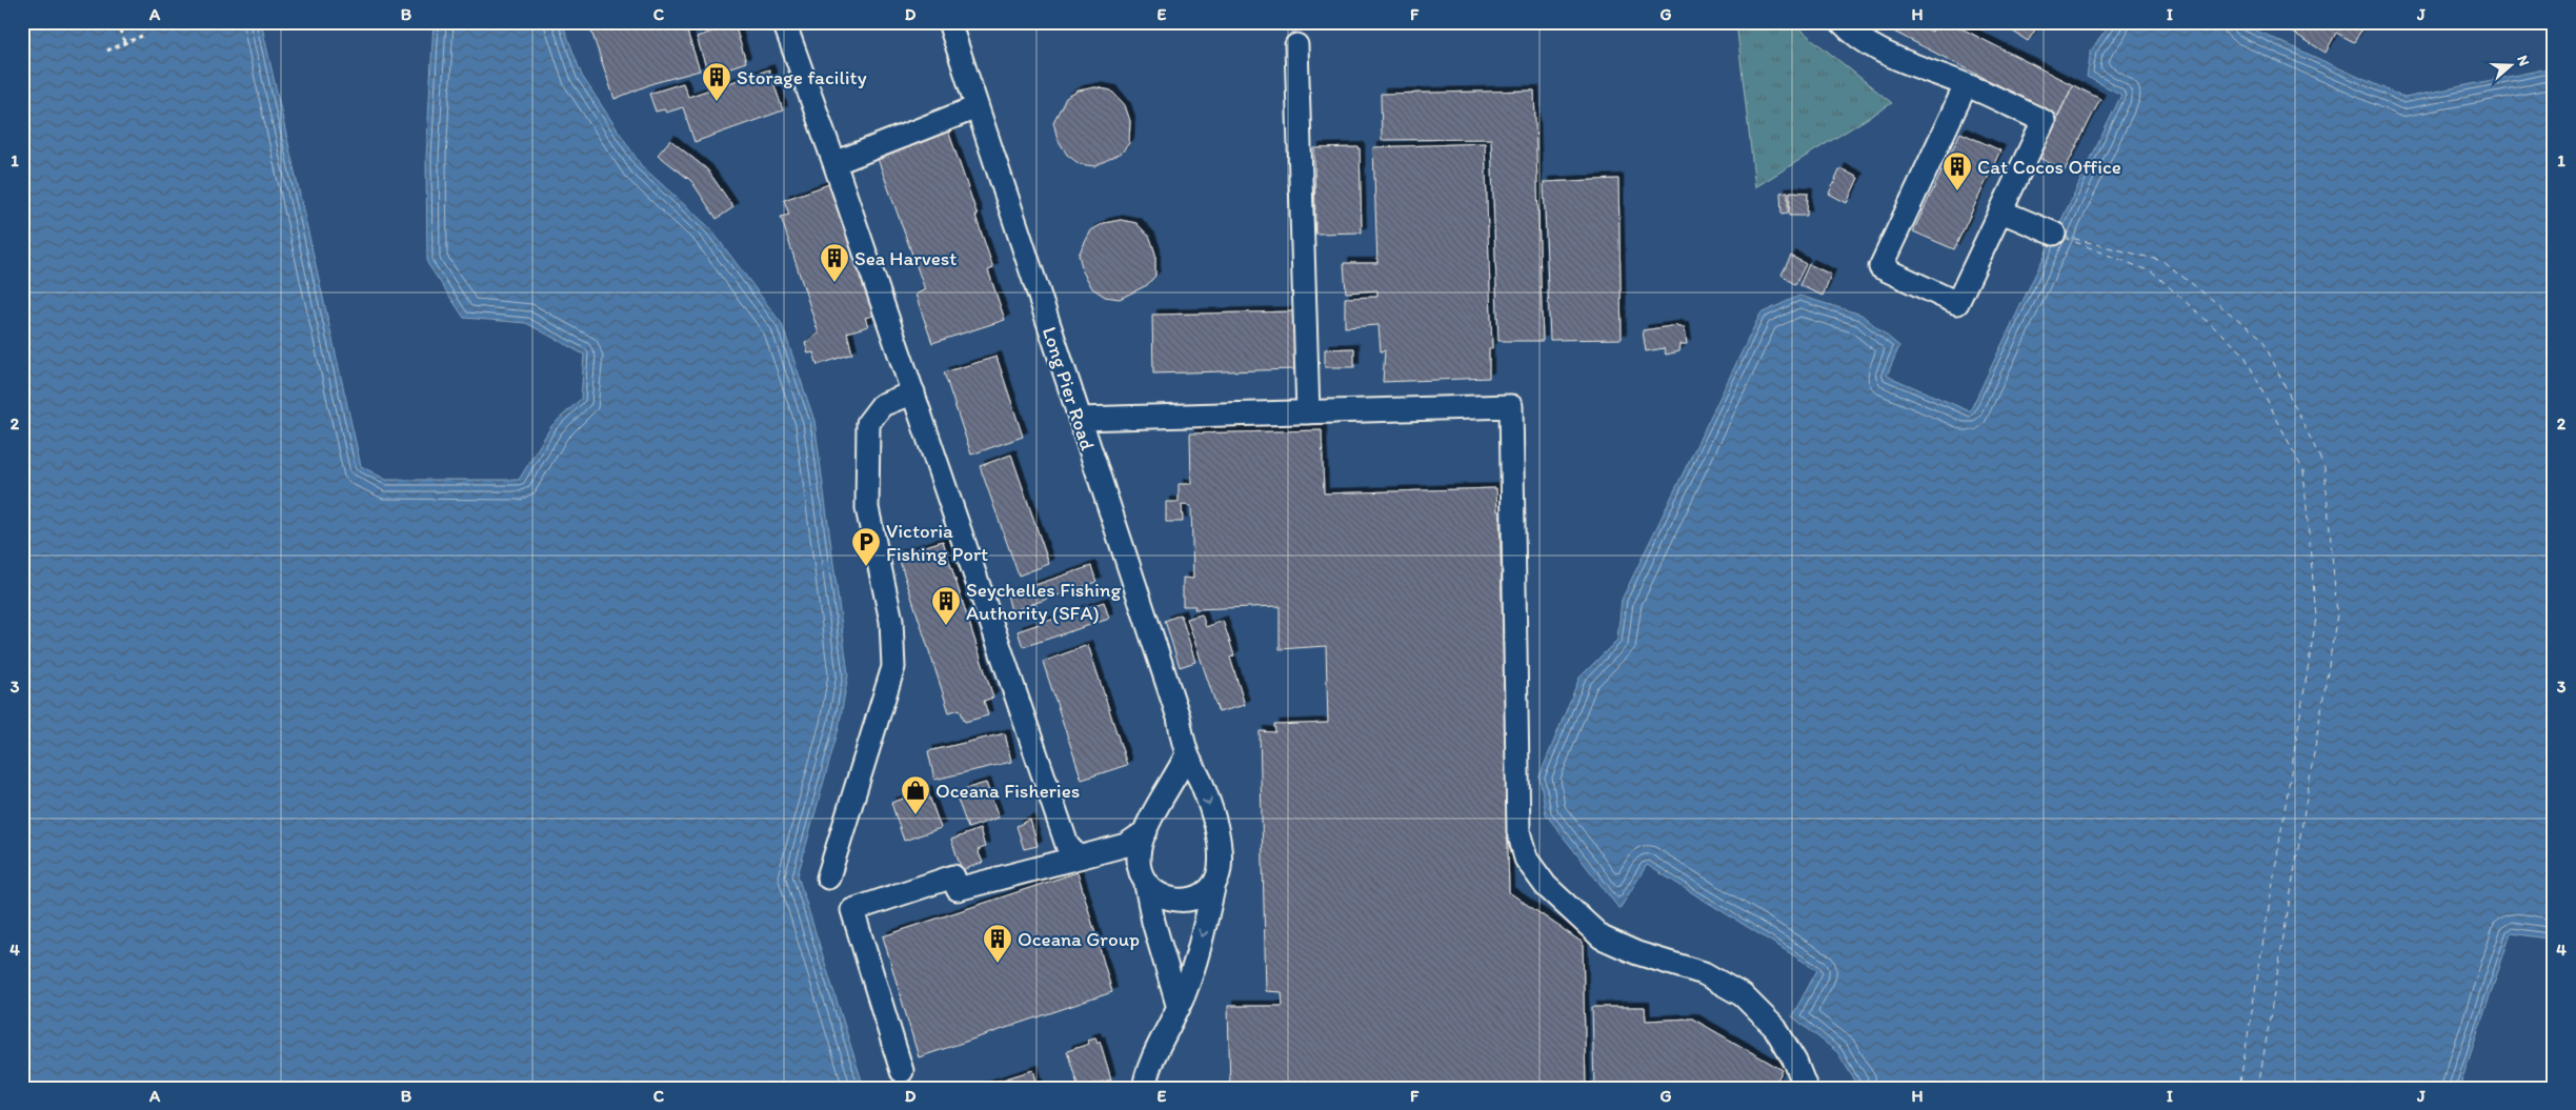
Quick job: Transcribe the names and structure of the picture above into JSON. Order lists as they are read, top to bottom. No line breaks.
{"streets":{"street":["Long Pier Road"]},"places":{"building":["Storage facility","Cat Cocos Office","Sea Harvest","Seychelles Fishing Authority (SFA)","Oceana Group"],"parking":["Victoria Fishing Port"],"shop":["Oceana Fisheries"]},"north":"right","grid":{"columns":["A","B","C","D","E","F","G","H","I","J"],"rows":["1","2","3","4"]}}
